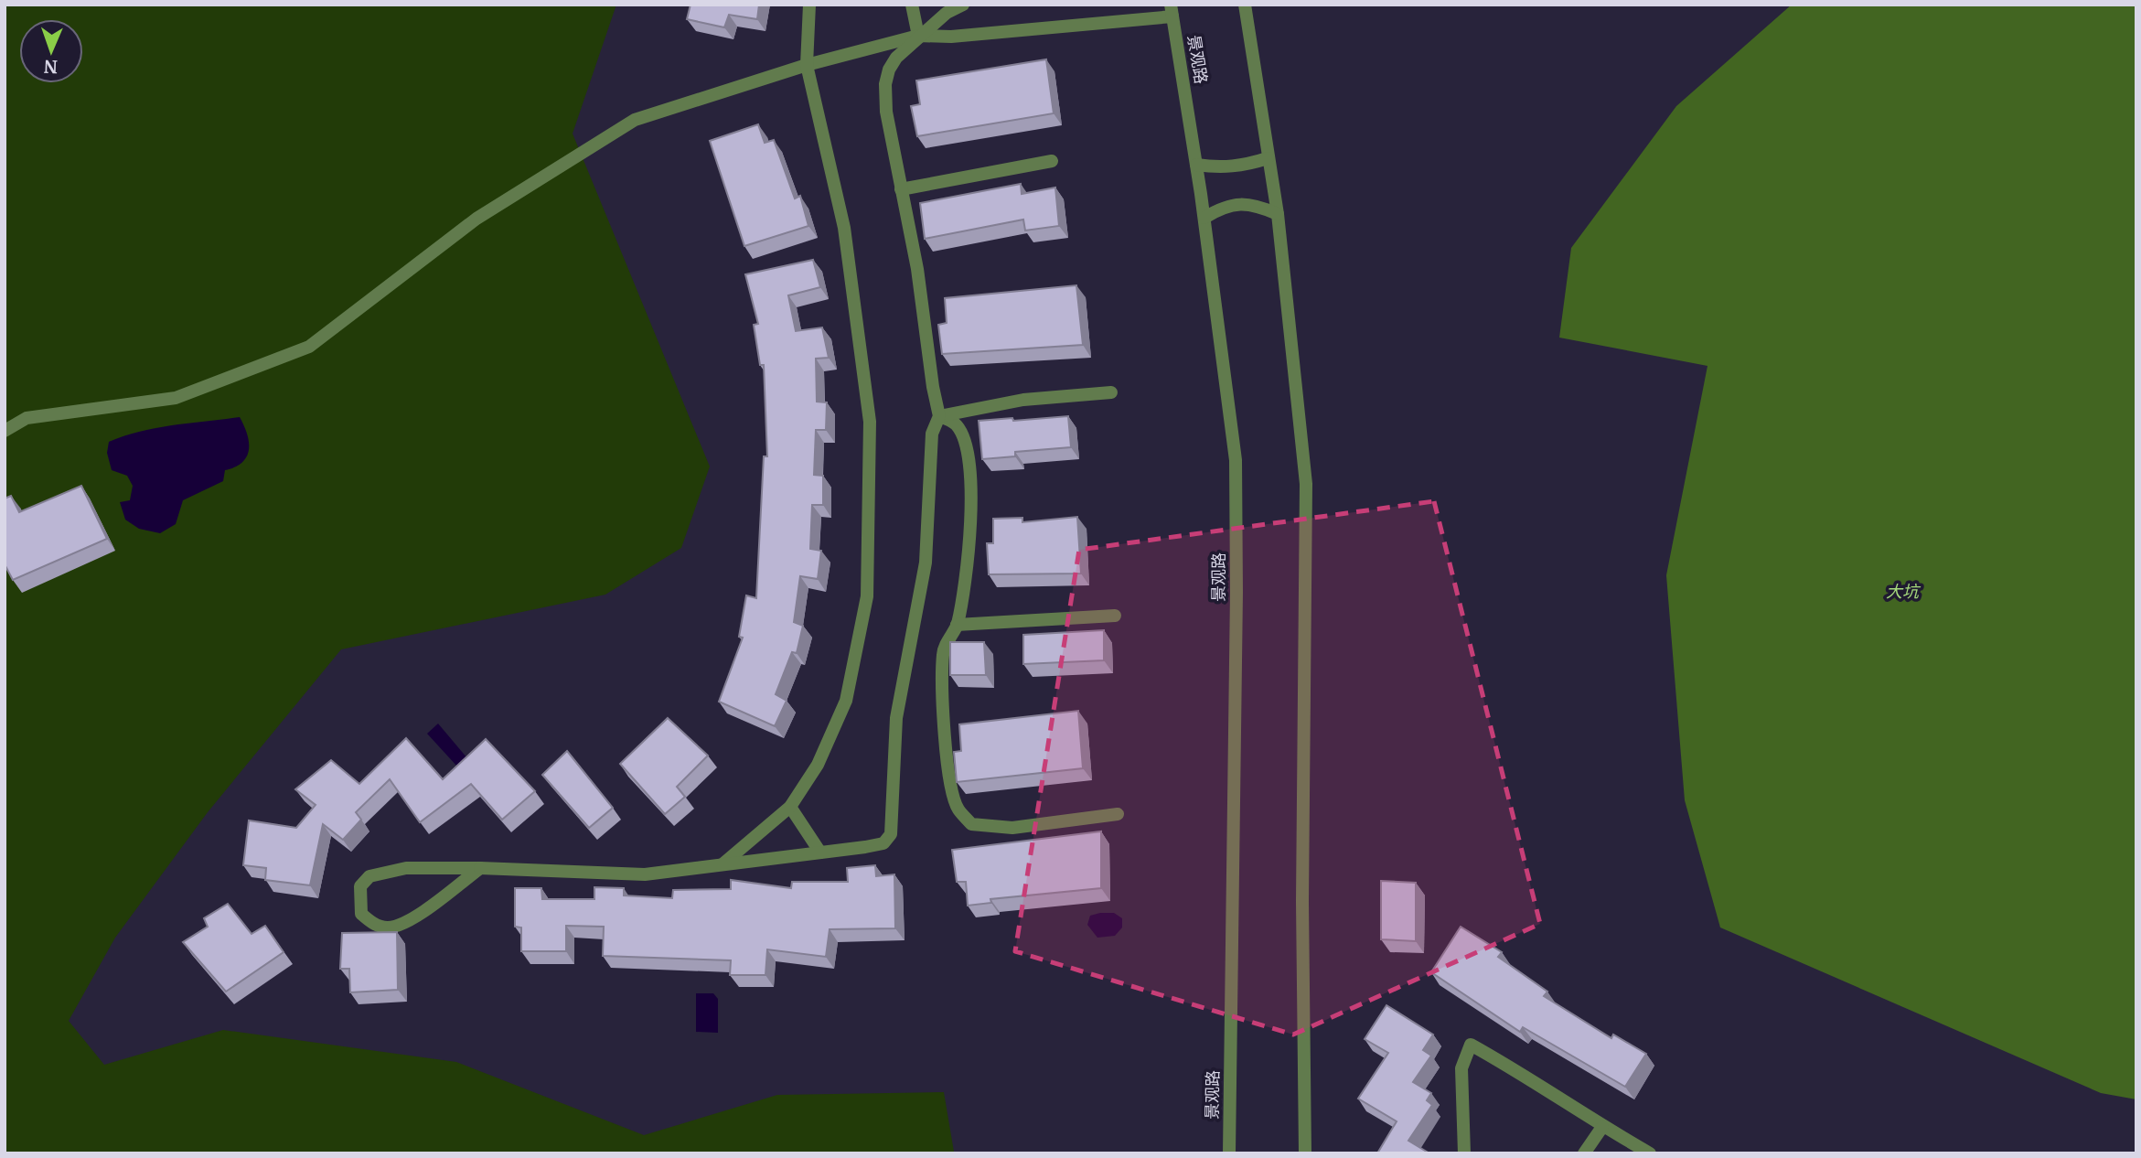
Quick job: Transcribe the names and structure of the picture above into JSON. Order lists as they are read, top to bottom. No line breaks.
{"streets":{"street":["景观路"]},"parks":["大坑"],"north":"bottom"}
